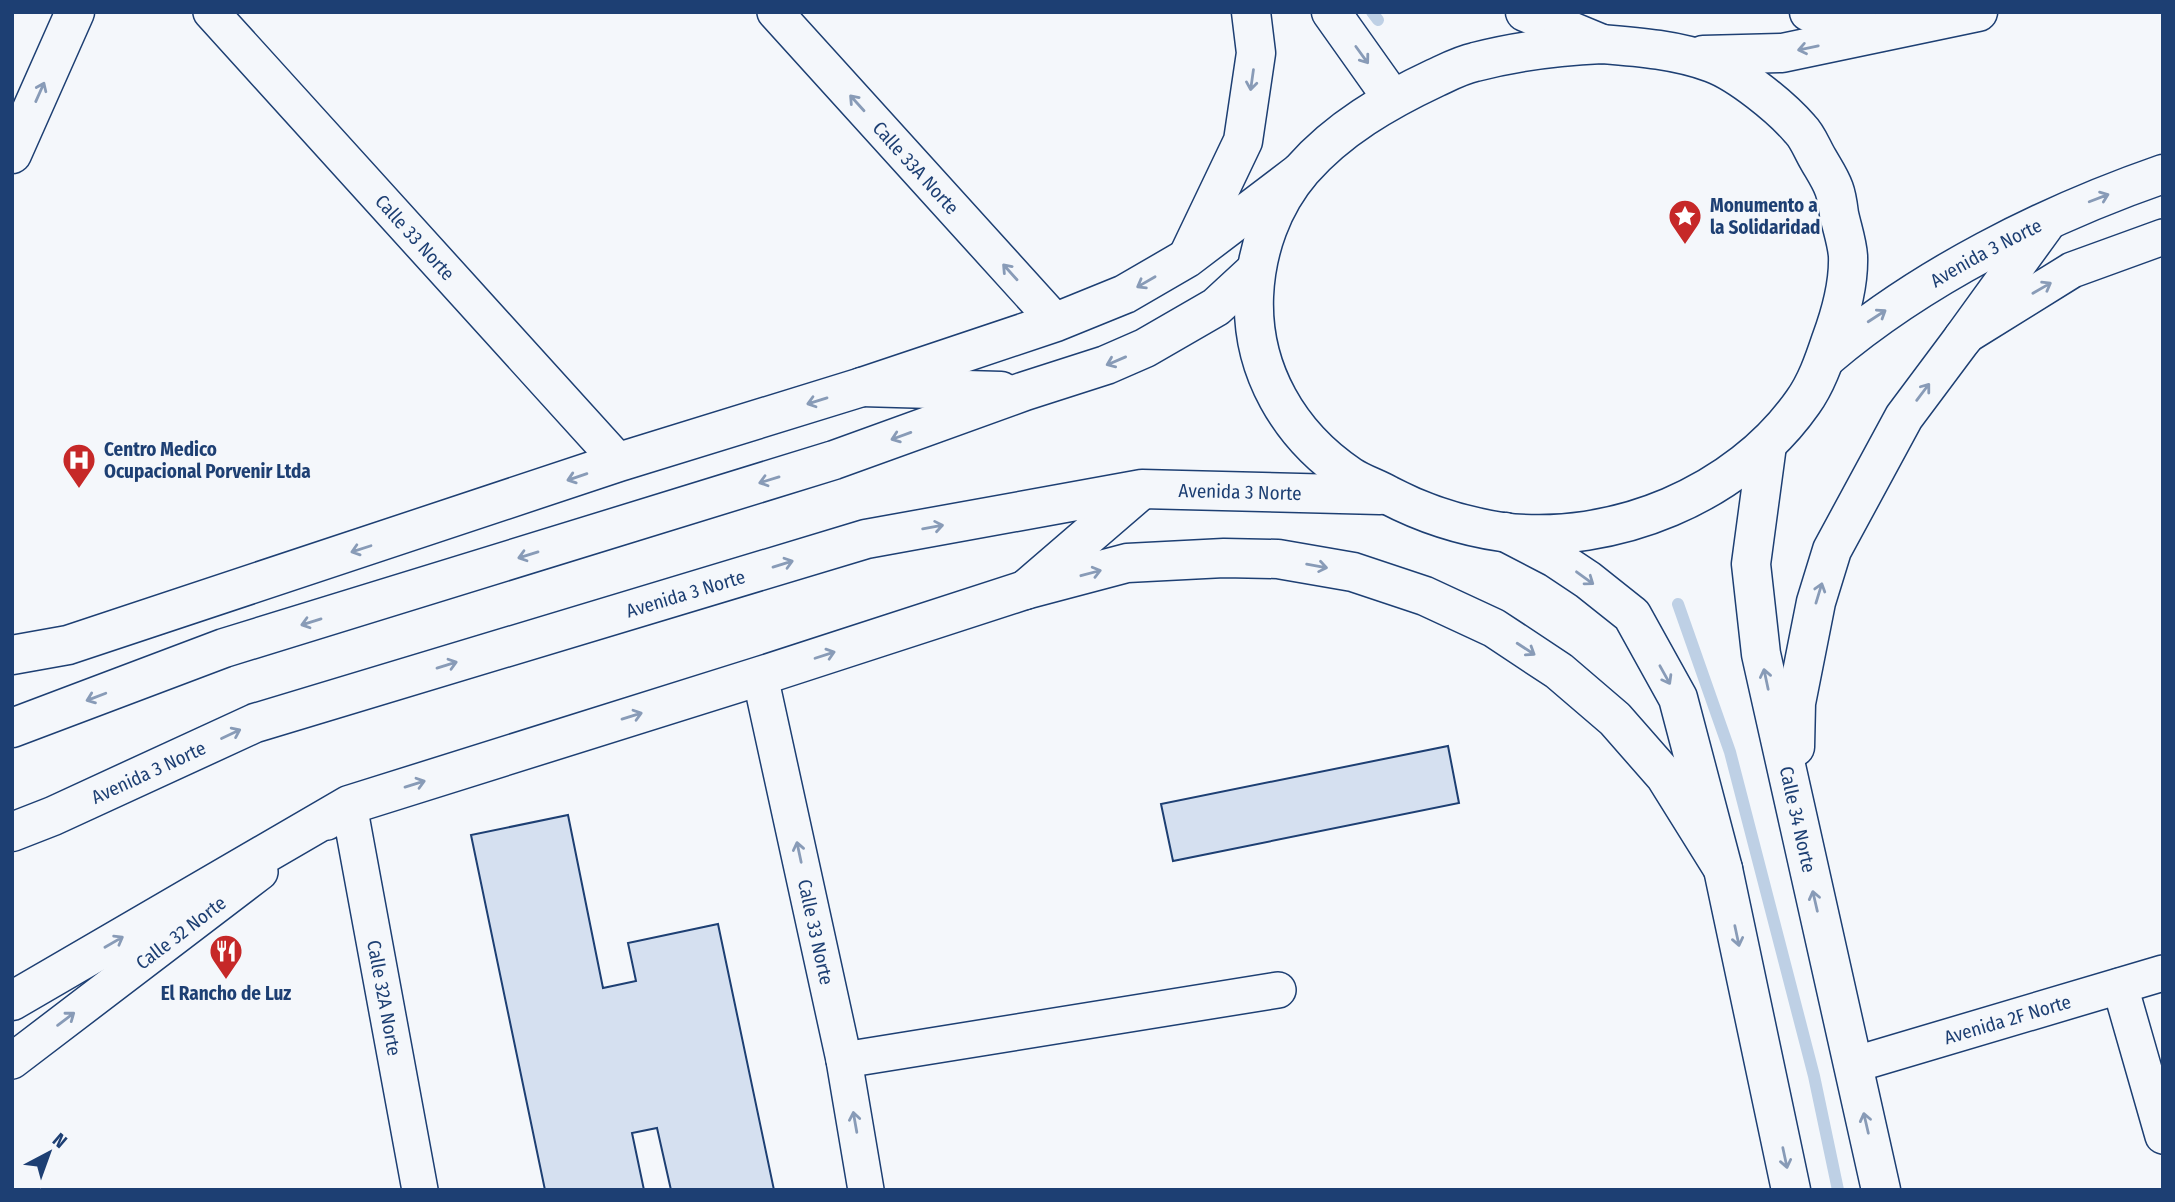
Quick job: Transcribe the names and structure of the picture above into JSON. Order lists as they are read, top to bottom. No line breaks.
{"streets":{"main road":["Avenida 3 Norte","Calle 34 Norte"],"street":["Calle 33A Norte","Calle 33 Norte","Calle 32 Norte","Calle 32A Norte","Avenida 2F Norte"]},"crossings":[["Calle 34 Norte","Avenida 2F Norte"],["Calle 32 Norte","Calle 32A Norte"]],"one_way":["Calle 33A Norte","Calle 33 Norte","Calle 32 Norte"],"places":{"place":["Monumento a la Solidaridad"],"hospital":["Centro Medico Ocupacional Porvenir Ltda"],"restaurant":["El Rancho de Luz"]},"north":"top right"}
